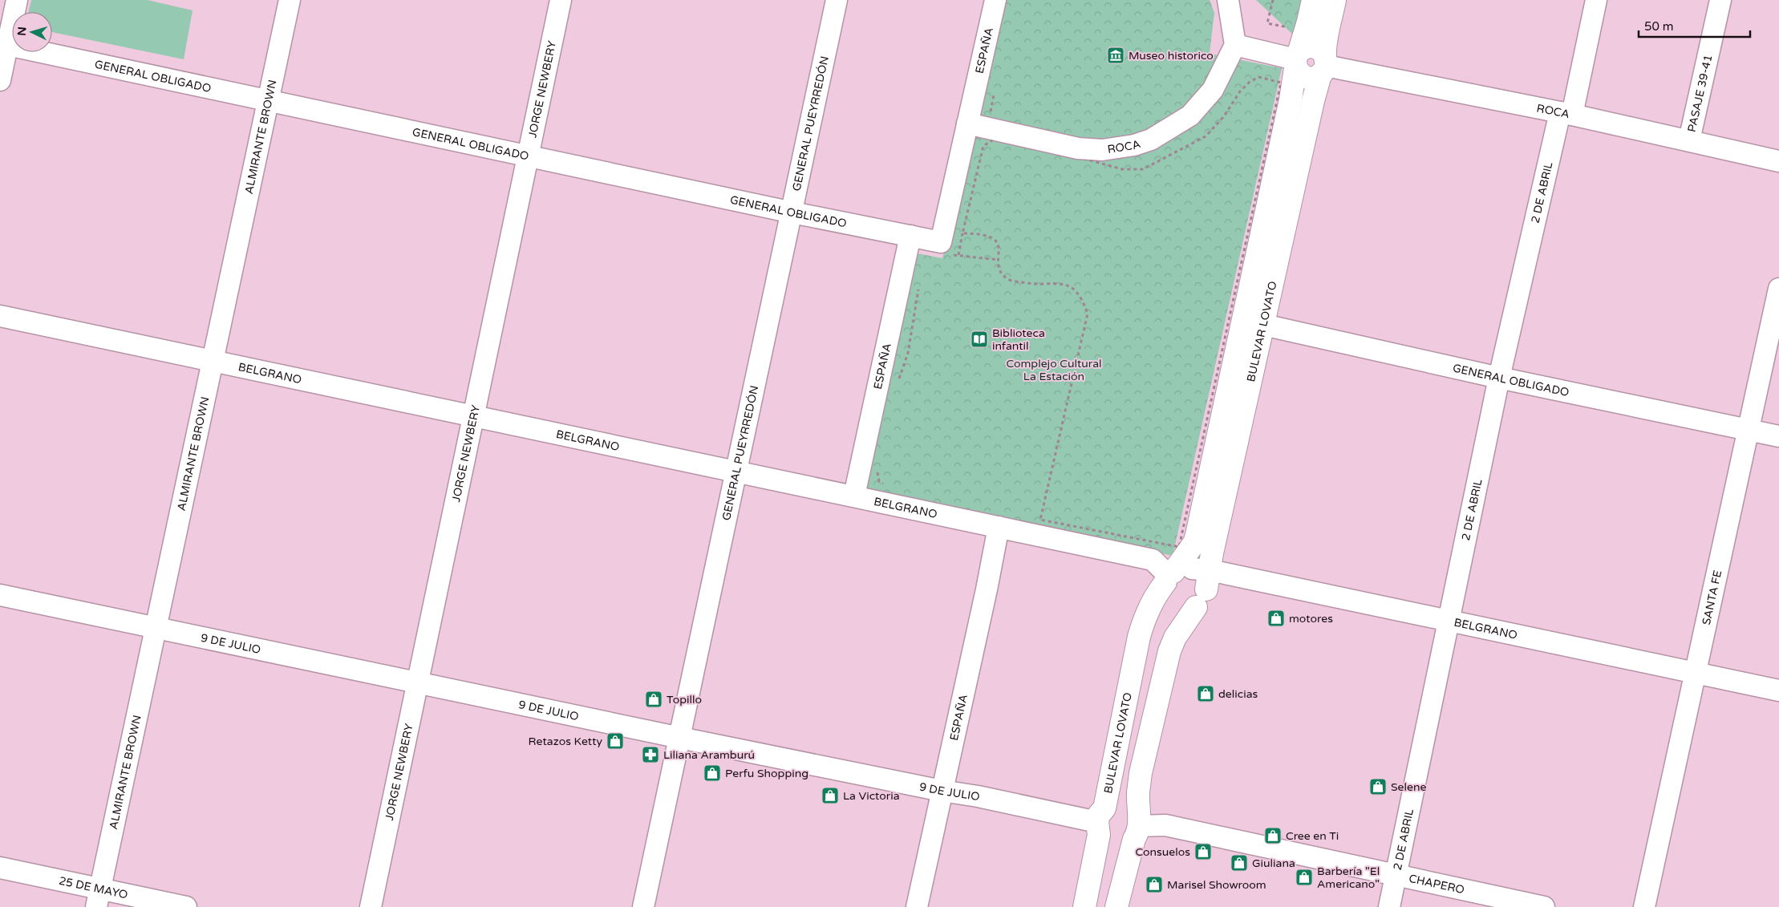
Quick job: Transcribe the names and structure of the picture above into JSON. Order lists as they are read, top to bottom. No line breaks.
{"streets":{"main road":["ROCA","BULEVAR LOVATO","9 DE JULIO"],"street":["ESPAÑA","GENERAL OBLIGADO","JORGE NEWBERY","PASAJE 39-41","GENERAL PUEYRREDÓN","ALMIRANTE BROWN","2 DE ABRIL","BELGRANO","SANTA FE","CHAPERO","25 DE MAYO"]},"crossings":[["ESPAÑA","GENERAL OBLIGADO"],["ESPAÑA","ROCA"],["ESPAÑA","BELGRANO"],["ESPAÑA","9 DE JULIO"],["GENERAL OBLIGADO","JORGE NEWBERY"],["GENERAL OBLIGADO","GENERAL PUEYRREDÓN"],["GENERAL OBLIGADO","ALMIRANTE BROWN"],["GENERAL OBLIGADO","2 DE ABRIL"],["GENERAL OBLIGADO","BULEVAR LOVATO"],["GENERAL OBLIGADO","SANTA FE"],["JORGE NEWBERY","BELGRANO"],["JORGE NEWBERY","9 DE JULIO"],["PASAJE 39-41","ROCA"],["ROCA","2 DE ABRIL"],["ROCA","BULEVAR LOVATO"],["GENERAL PUEYRREDÓN","BELGRANO"],["GENERAL PUEYRREDÓN","9 DE JULIO"],["ALMIRANTE BROWN","BELGRANO"],["ALMIRANTE BROWN","9 DE JULIO"],["ALMIRANTE BROWN","25 DE MAYO"],["2 DE ABRIL","BELGRANO"],["2 DE ABRIL","CHAPERO"],["BULEVAR LOVATO","BELGRANO"],["BULEVAR LOVATO","9 DE JULIO"],["BULEVAR LOVATO","CHAPERO"],["BELGRANO","SANTA FE"],["9 DE JULIO","CHAPERO"]],"parks":["Complejo Cultural La Estación"],"places":{"museum":["Museo historico"],"library":["Biblioteca infantil"],"shop":["motores","delicias","Topillo","Retazos Ketty","Perfu Shopping","Selene","La Victoria","Cree en Ti","Consuelos","Giuliana","Barbería \"El Americano\"","Marisel Showroom"],"pharmacy":["Liliana Aramburú"]},"scale_bar":"50 m","north":"left"}
